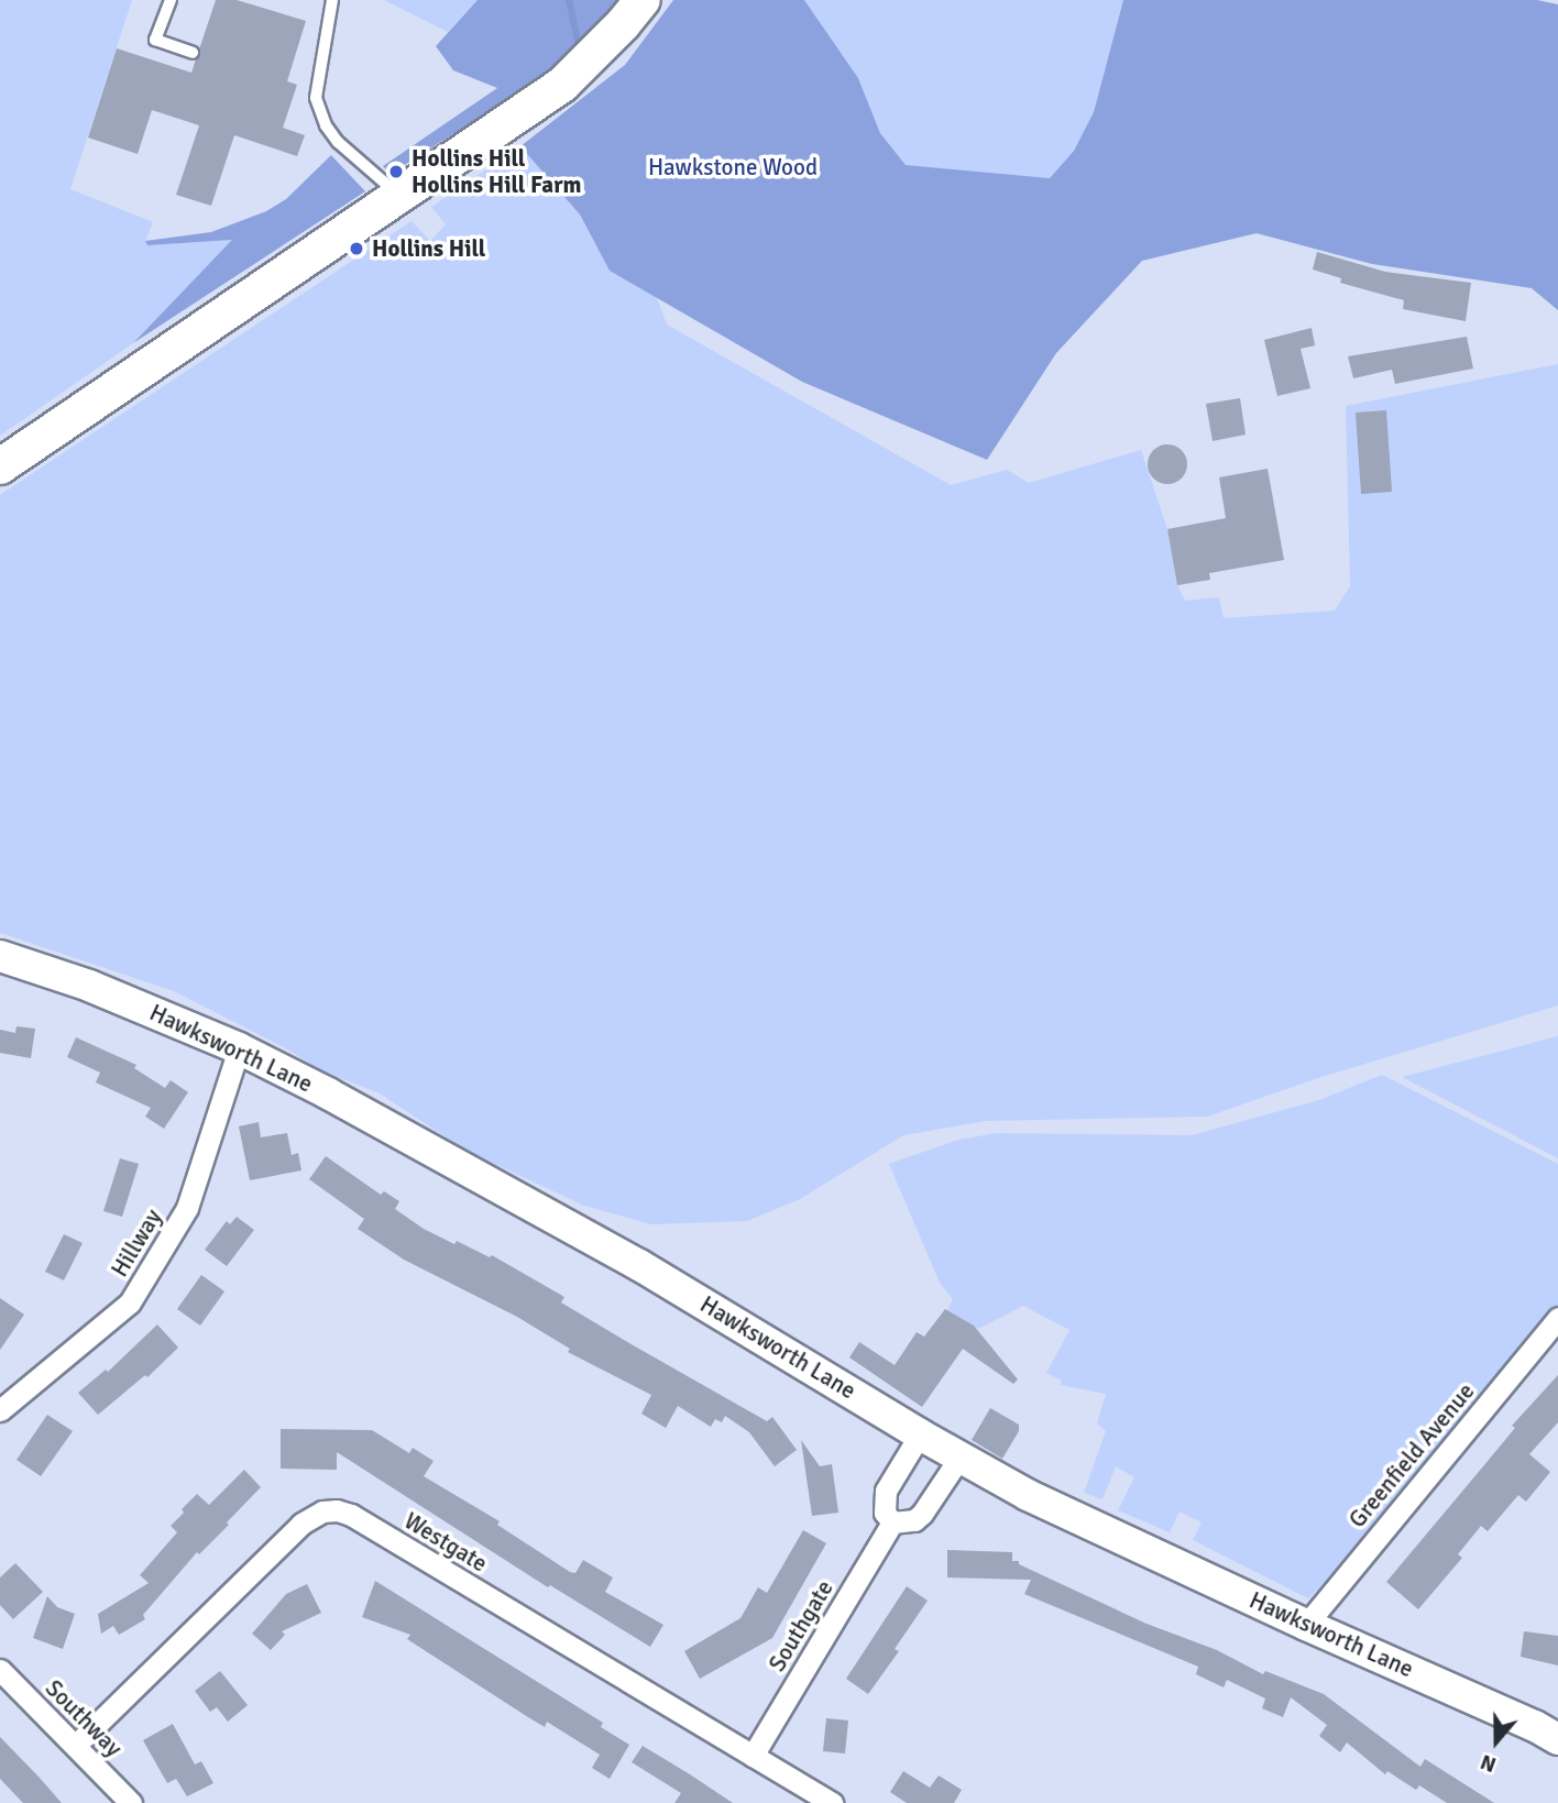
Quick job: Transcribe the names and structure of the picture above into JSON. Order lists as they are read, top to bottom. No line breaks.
{"streets":{"street":["Hawksworth Lane","Hillway","Greenfield Avenue","Westgate","Southgate","Southway"]},"crossings":[["Hawksworth Lane","Hillway"],["Hawksworth Lane","Greenfield Avenue"],["Westgate","Southgate"],["Westgate","Southway"]],"parks":["Hawkstone Wood"],"places":["Hollins Hill Hollins Hill Farm","Hollins Hill"],"north":"bottom"}
